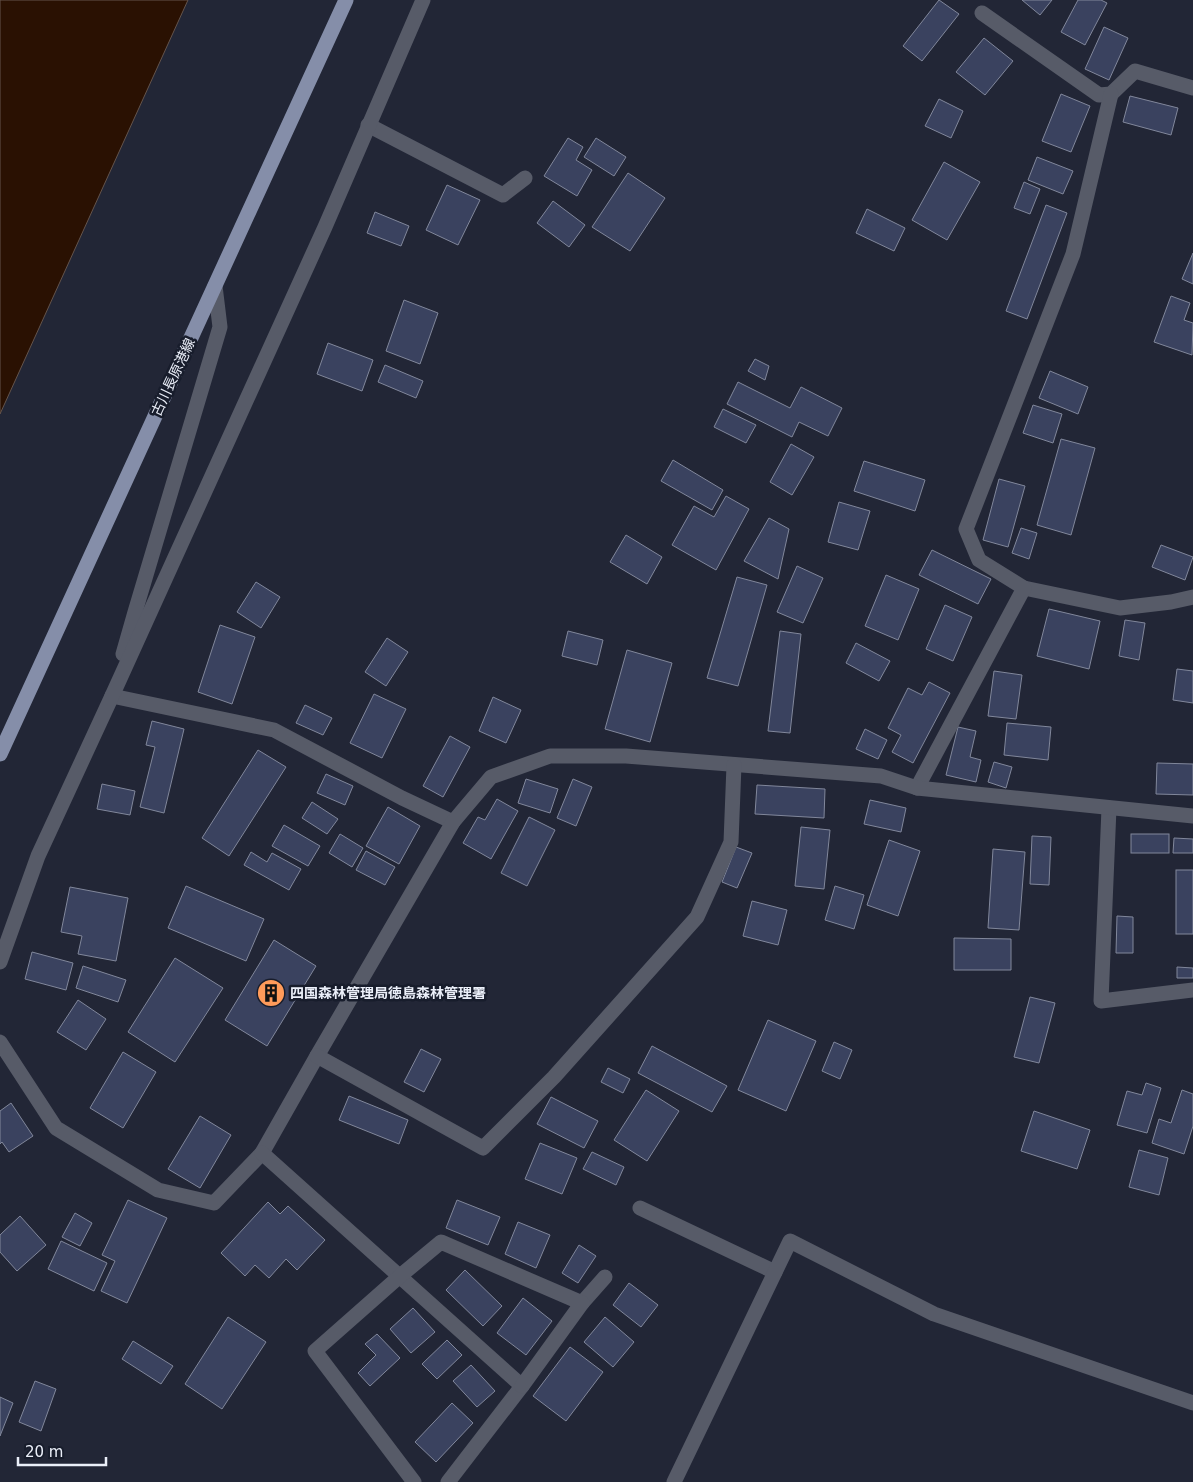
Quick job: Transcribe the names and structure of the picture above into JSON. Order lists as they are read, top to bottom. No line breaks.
{"streets":{"main road":["古川長原港線"]},"places":{"building":["四国森林管理局徳島森林管理署"]},"scale_bar":"20 m"}
